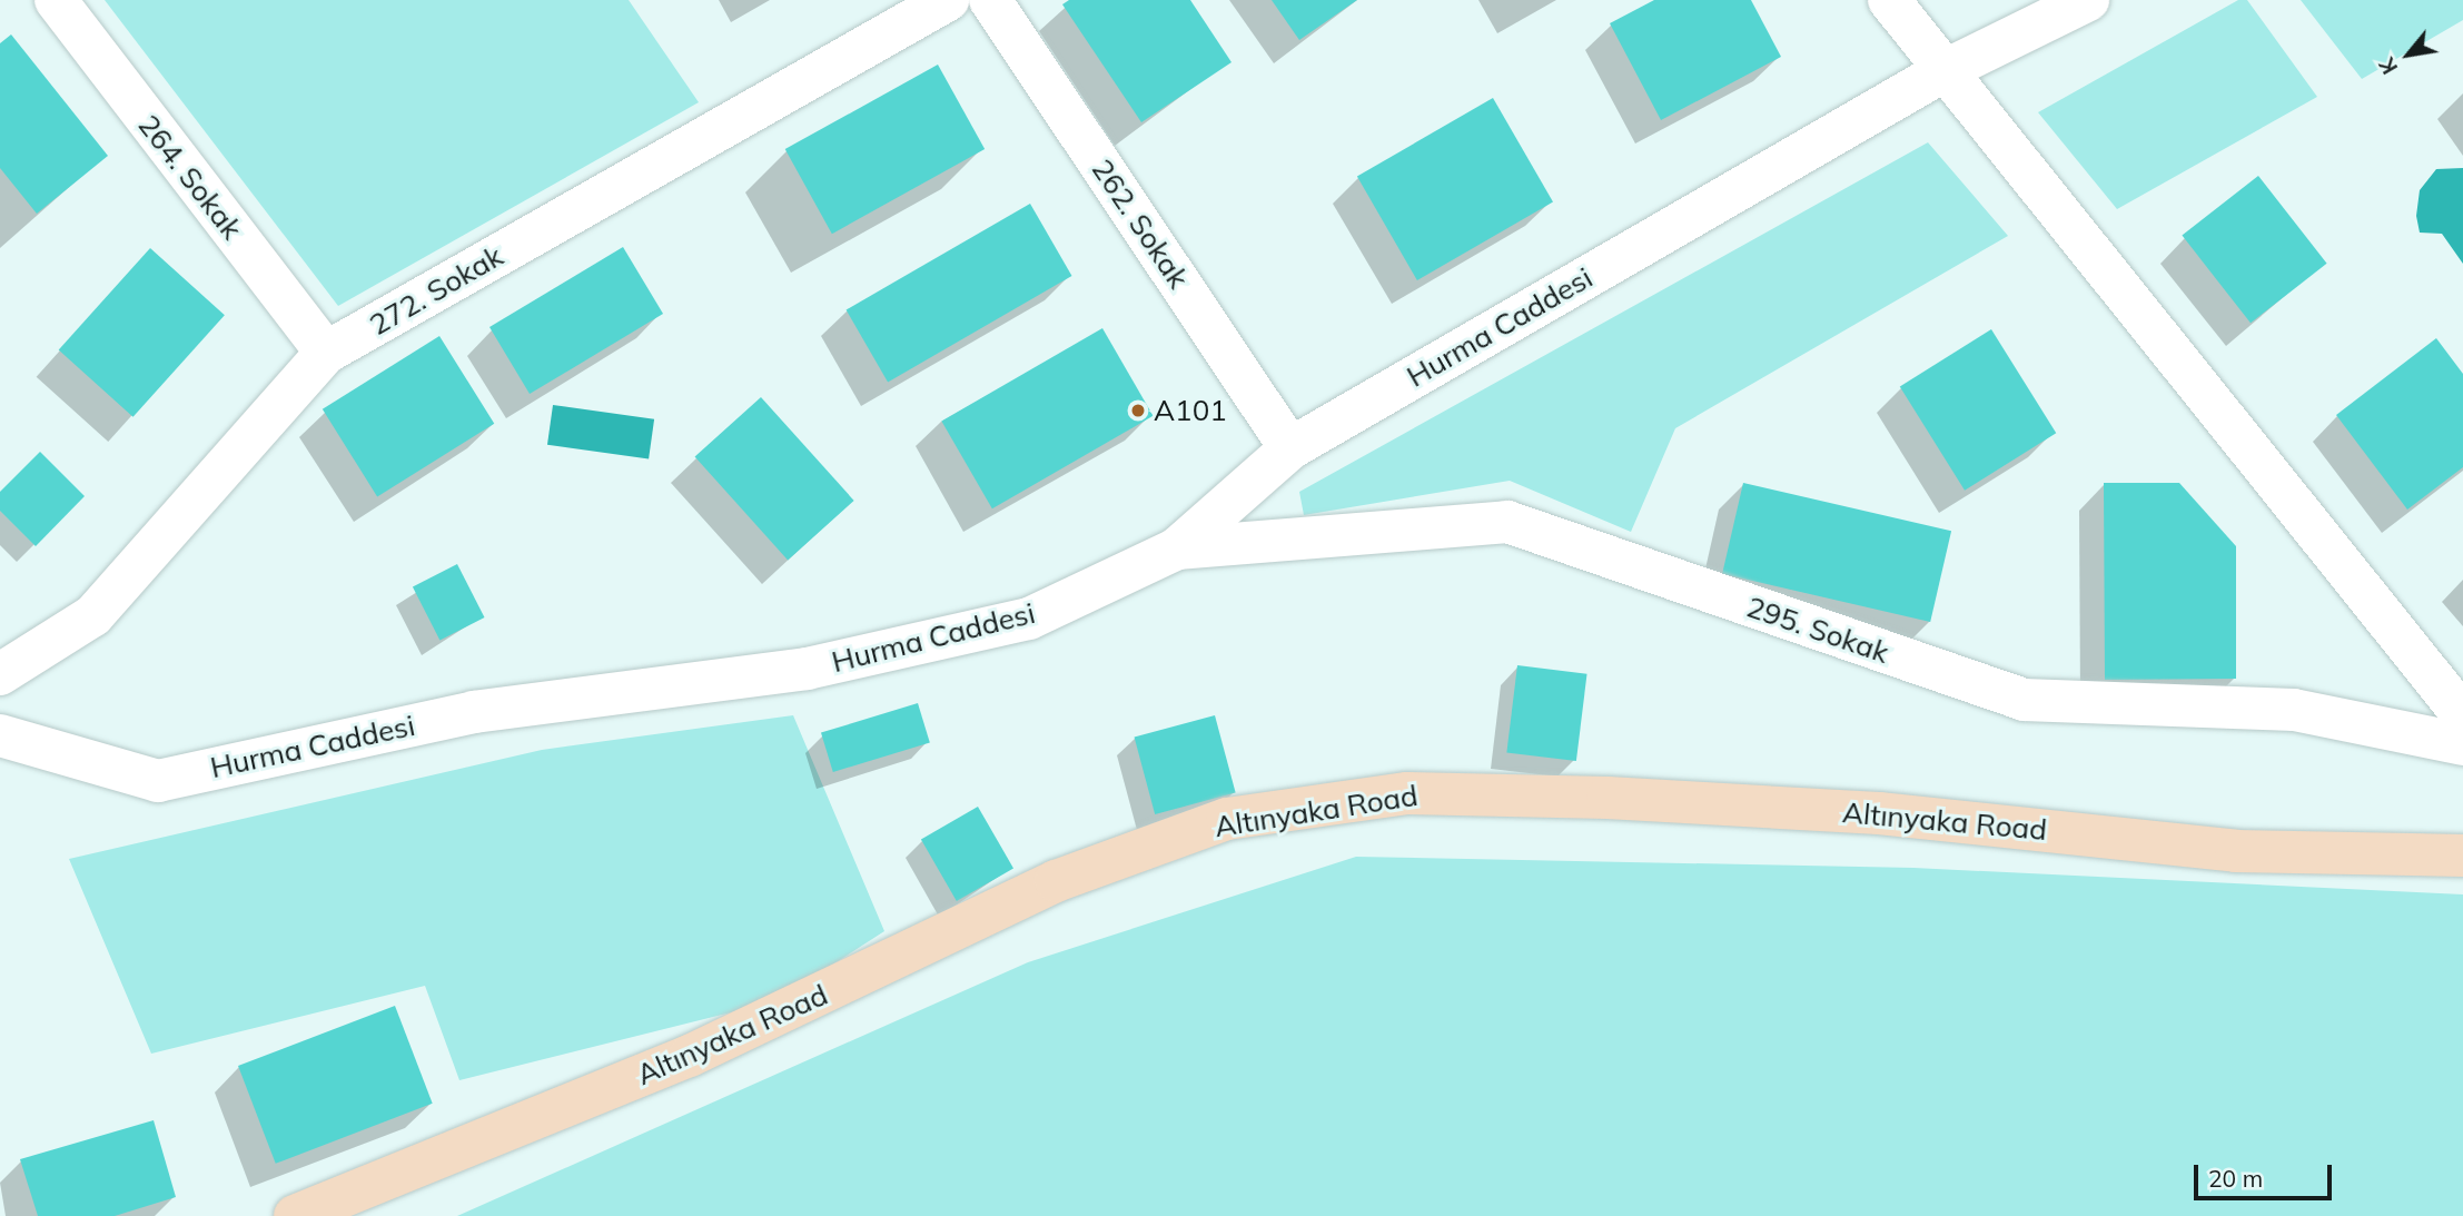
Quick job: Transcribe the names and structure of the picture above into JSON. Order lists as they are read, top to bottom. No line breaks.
{"streets":{"main road":["Altınyaka Road"],"street":["264. Sokak","262. Sokak","272. Sokak","Hurma Caddesi","295. Sokak"]},"crossings":[["264. Sokak","272. Sokak"],["262. Sokak","Hurma Caddesi"],["Hurma Caddesi","295. Sokak"]],"places":["A101"],"scale_bar":"20 m","north":"bottom left"}
